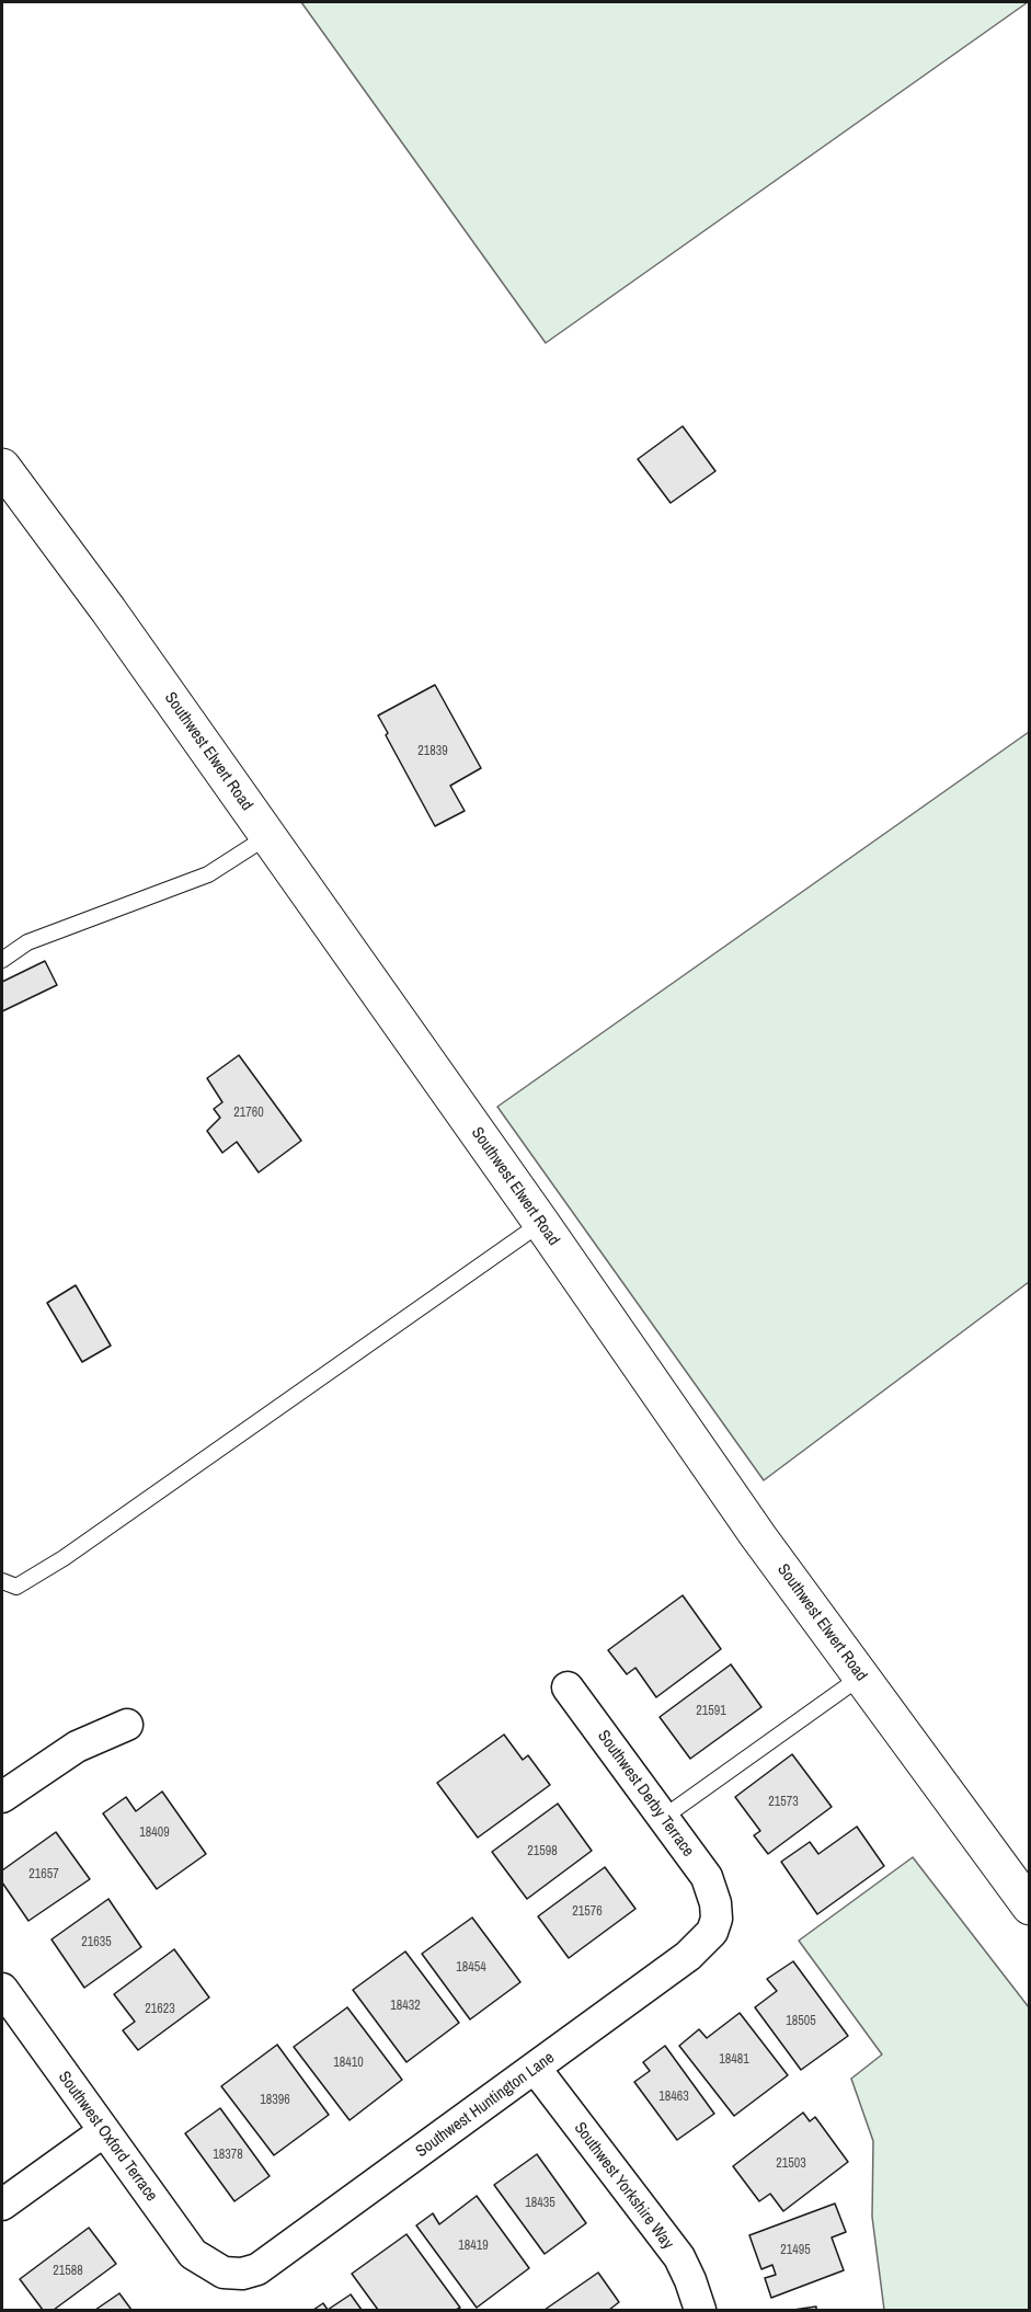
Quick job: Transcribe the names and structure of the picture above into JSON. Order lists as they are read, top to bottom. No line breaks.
{"streets":{"main road":["Southwest Elwert Road"],"street":["Southwest Derby Terrace","Southwest Huntington Lane","Southwest Oxford Terrace","Southwest Yorkshire Way"]},"crossings":[["Southwest Derby Terrace","Southwest Huntington Lane"],["Southwest Huntington Lane","Southwest Oxford Terrace"],["Southwest Huntington Lane","Southwest Yorkshire Way"]],"house_numbers":["21839","21760","21591","21573","18409","21598","21657","21576","21635","18454","18432","21623","18505","18481","18410","18463","18396","18378","21503","18435","18419","21495","21588"]}
